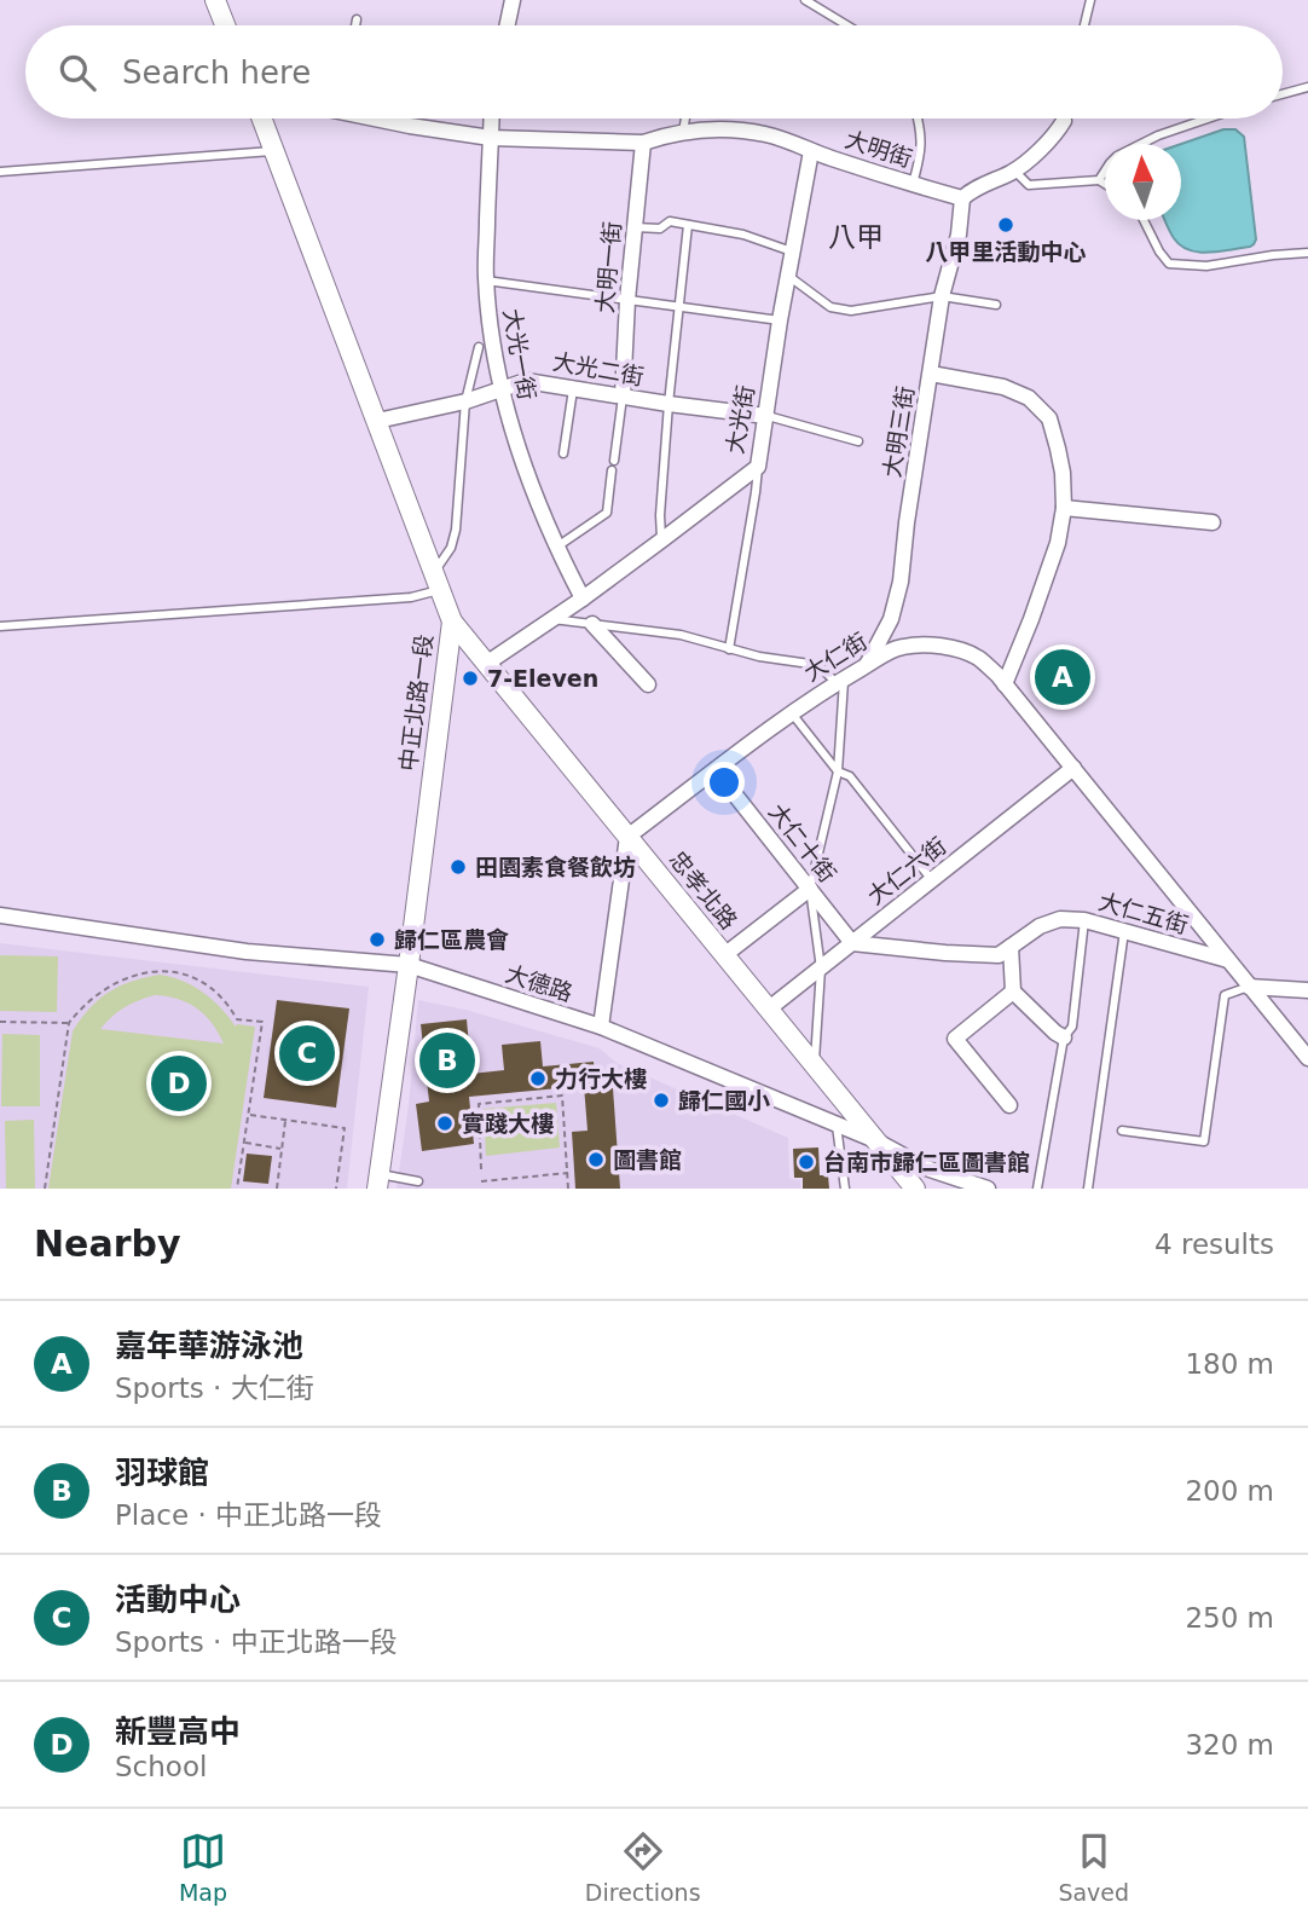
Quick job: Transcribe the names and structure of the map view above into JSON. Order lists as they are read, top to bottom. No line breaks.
{"streets":{"main road":["中正北路一段","忠孝北路"],"street":["大明街","大明一街","大光一街","大光二街","大光街","大明三街","大仁街","大仁十街","大仁六街","大仁五街","大德路"]},"crossings":[["大明街","大明一街"],["大明街","大光一街"],["大明街","大光街"],["大明街","大明三街"],["大明一街","大光二街"],["大光一街","大光二街"],["大光一街","大光街"],["大光二街","大光街"],["大光二街","中正北路一段"],["大光街","忠孝北路"],["大明三街","大仁街"],["大仁街","大仁十街"],["大仁街","大仁六街"],["大仁街","忠孝北路"],["大仁街","大仁五街"],["中正北路一段","忠孝北路"],["中正北路一段","大德路"],["大仁十街","大仁六街"],["大仁十街","大仁五街"],["大仁六街","忠孝北路"],["大仁六街","大仁五街"],["忠孝北路","大德路"]],"districts":["八甲"],"places":["八甲里活動中心","7-Eleven","田園素食餐飲坊","歸仁區農會","力行大樓","歸仁國小","實踐大樓","圖書館","台南市歸仁區圖書館"],"north":"top","page":{"search":"Search here","pins":["A","C","B","D"],"heading":["Nearby","4 results"],"list":[{"mark":"A","name":"嘉年華游泳池","note":"Sports · 大仁街","value":"180 m"},{"mark":"B","name":"羽球館","note":"Place · 中正北路一段","value":"200 m"},{"mark":"C","name":"活動中心","note":"Sports · 中正北路一段","value":"250 m"},{"mark":"D","name":"新豐高中","note":"School","value":"320 m"}],"nav":["Map","Directions","Saved"]}}
